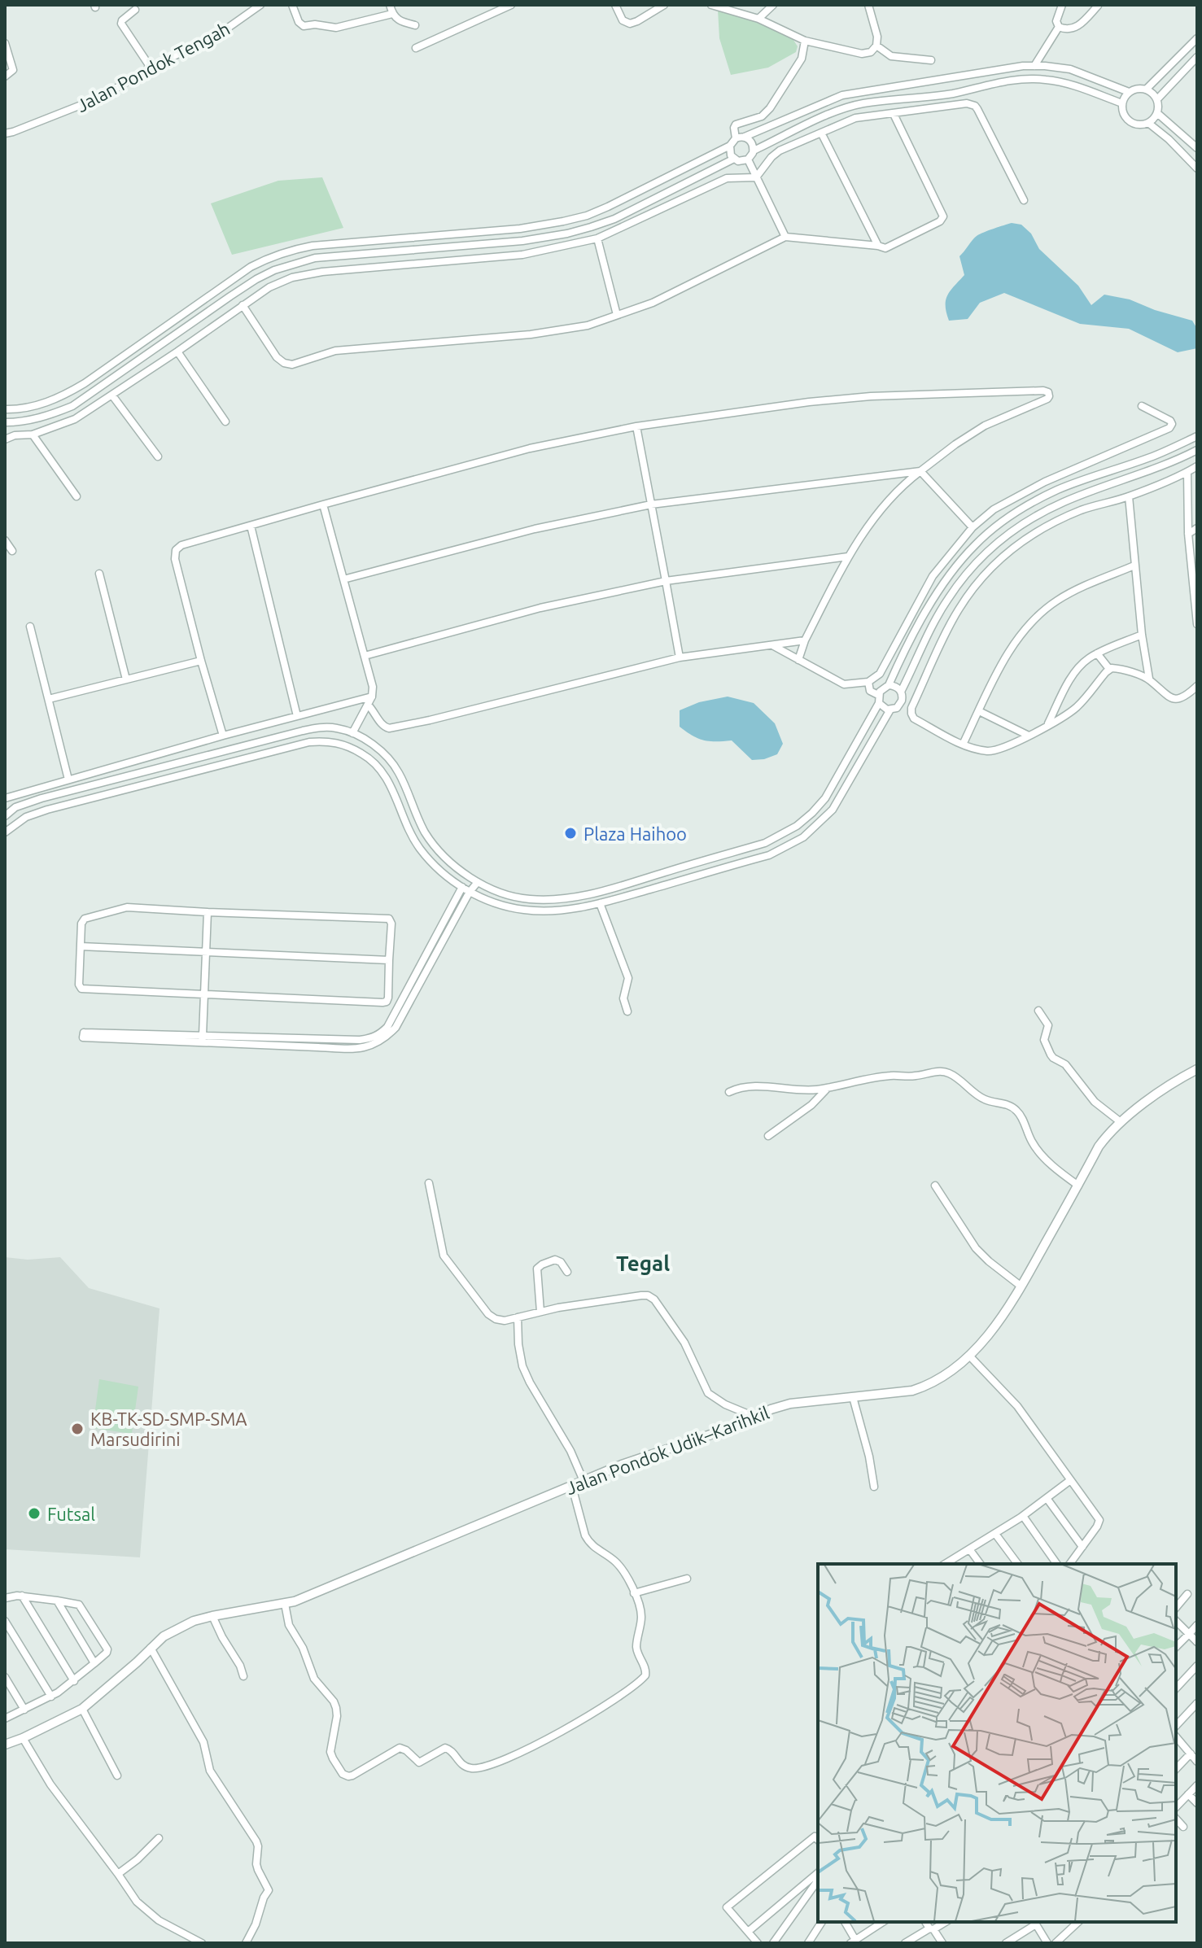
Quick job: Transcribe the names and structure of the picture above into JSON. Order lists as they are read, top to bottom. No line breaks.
{"streets":{"street":["Jalan Pondok Tengah","Jalan Pondok Udik–Karihkil"]},"districts":["Tegal"],"places":["Plaza Haihoo","KB-TK-SD-SMP-SMA Marsudirini","Futsal"]}
